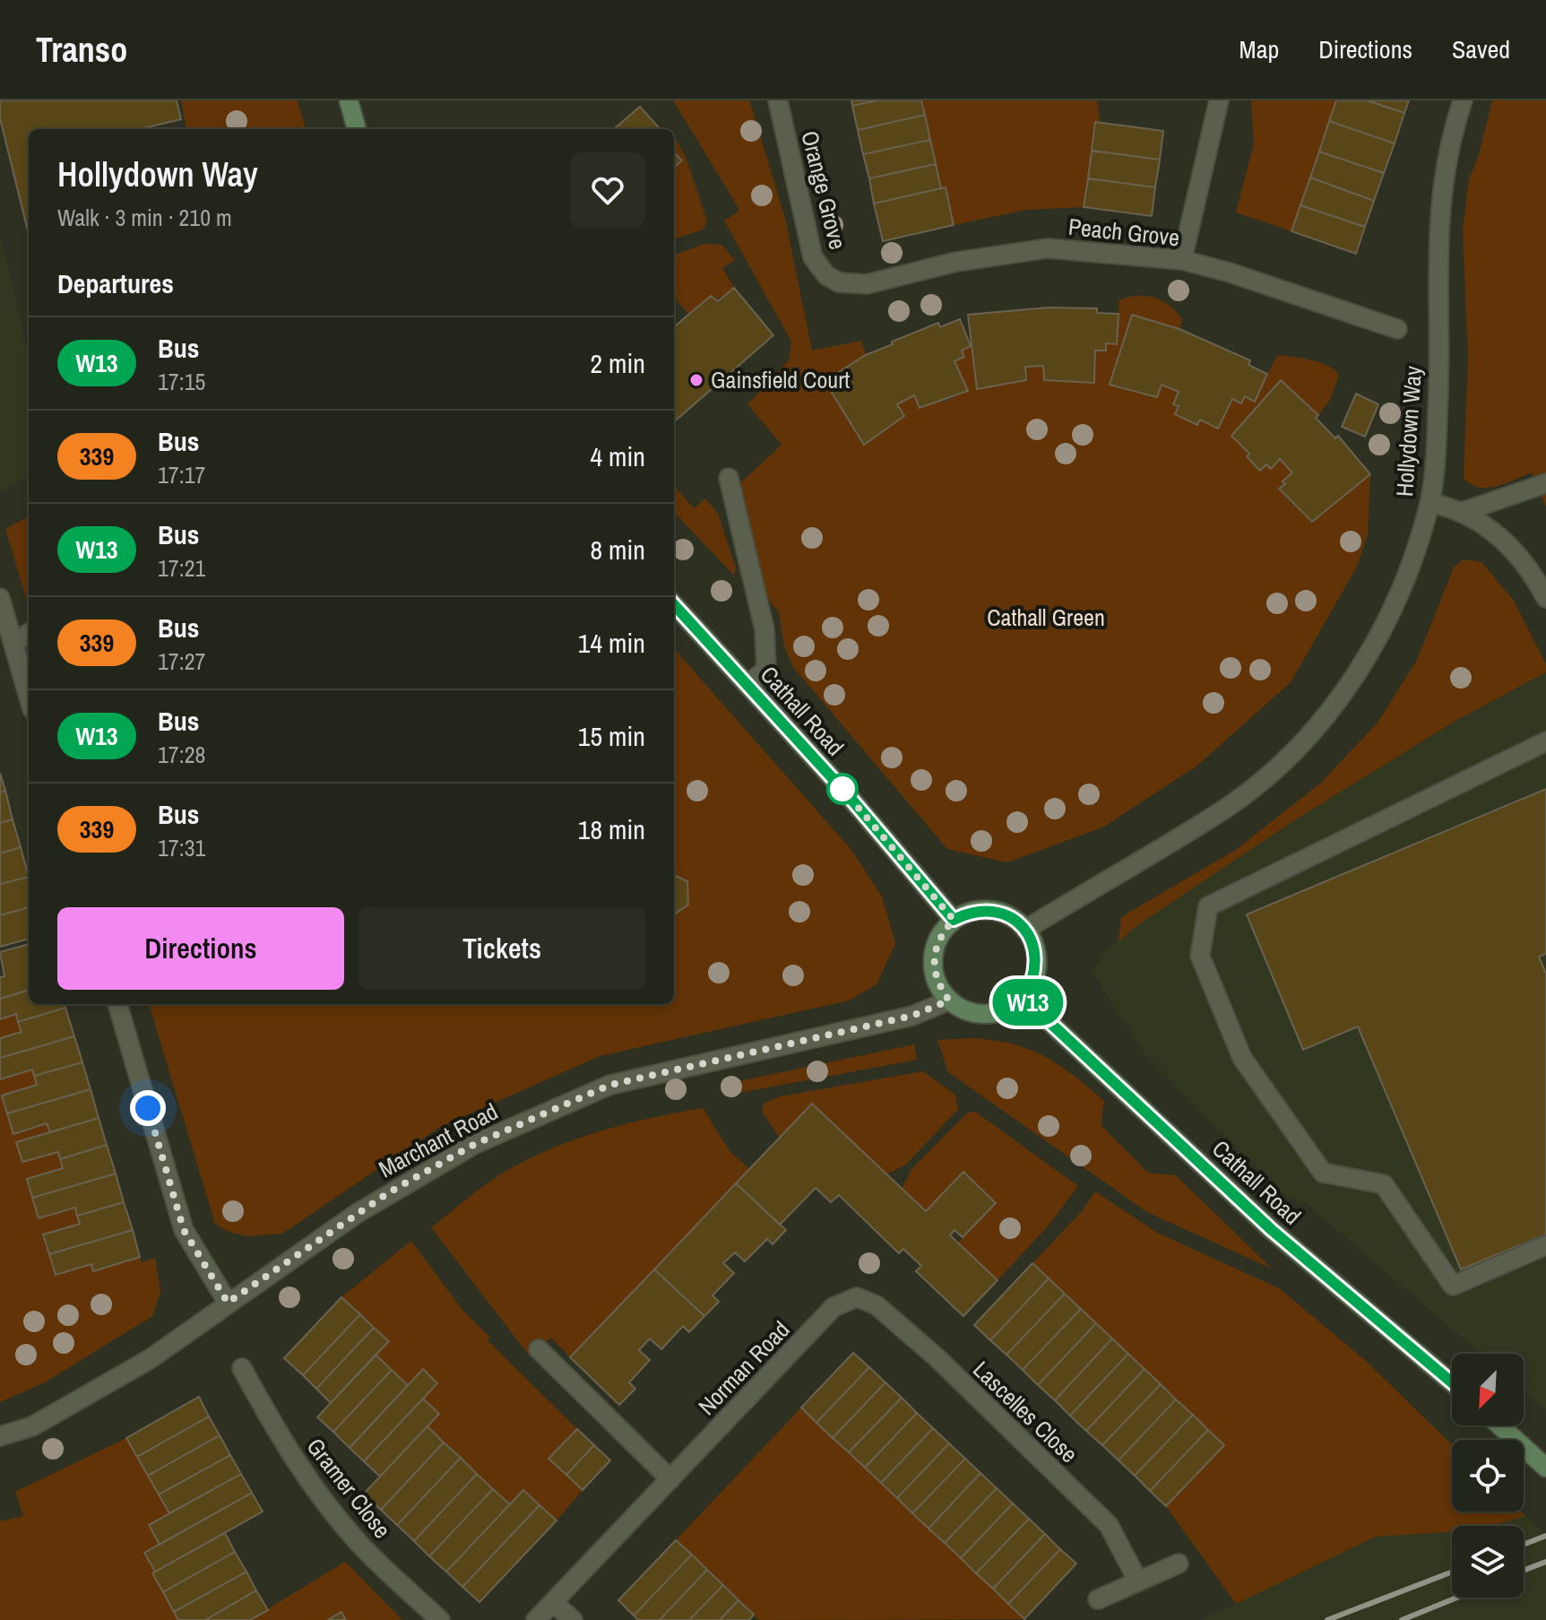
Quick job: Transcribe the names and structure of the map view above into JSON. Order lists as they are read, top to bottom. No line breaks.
{"streets":{"main road":["Cathall Road"],"street":["Orange Grove","Peach Grove","Hollydown Way","Marchant Road","Norman Road","Lascelles Close","Gramer Close"]},"crossings":[["Orange Grove","Peach Grove"],["Hollydown Way","Cathall Road"],["Hollydown Way","Marchant Road"],["Cathall Road","Marchant Road"],["Norman Road","Lascelles Close"]],"parks":["Cathall Green"],"places":["Gainsfield Court"],"lines":["bus line W13"],"north":"bottom left","page":{"header":"Transo","nav":["Map","Directions","Saved"],"on_map":"W13","heading":[["Hollydown Way","Walk · 3 min · 210 m"],"Departures"],"list":[{"mark":"W13","name":"Bus","note":"17:15","value":"2 min"},{"mark":"339","name":"Bus","note":"17:17","value":"4 min"},{"mark":"W13","name":"Bus","note":"17:21","value":"8 min"},{"mark":"339","name":"Bus","note":"17:27","value":"14 min"},{"mark":"W13","name":"Bus","note":"17:28","value":"15 min"},{"mark":"339","name":"Bus","note":"17:31","value":"18 min"}],"buttons":["Directions","Tickets"]}}
